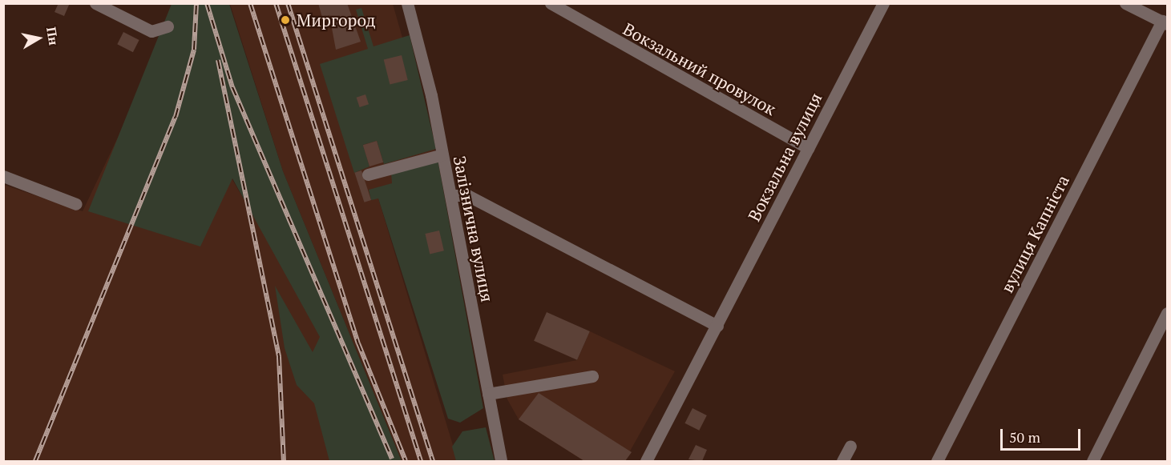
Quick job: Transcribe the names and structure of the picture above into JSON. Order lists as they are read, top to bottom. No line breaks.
{"streets":{"street":["Вокзальний провулок","Вокзальна вулиця","Залізнична вулиця","вулиця Капніста"]},"crossings":[["Вокзальний провулок","Вокзальна вулиця"]],"places":["Миргород"],"scale_bar":"50 m","north":"right"}
